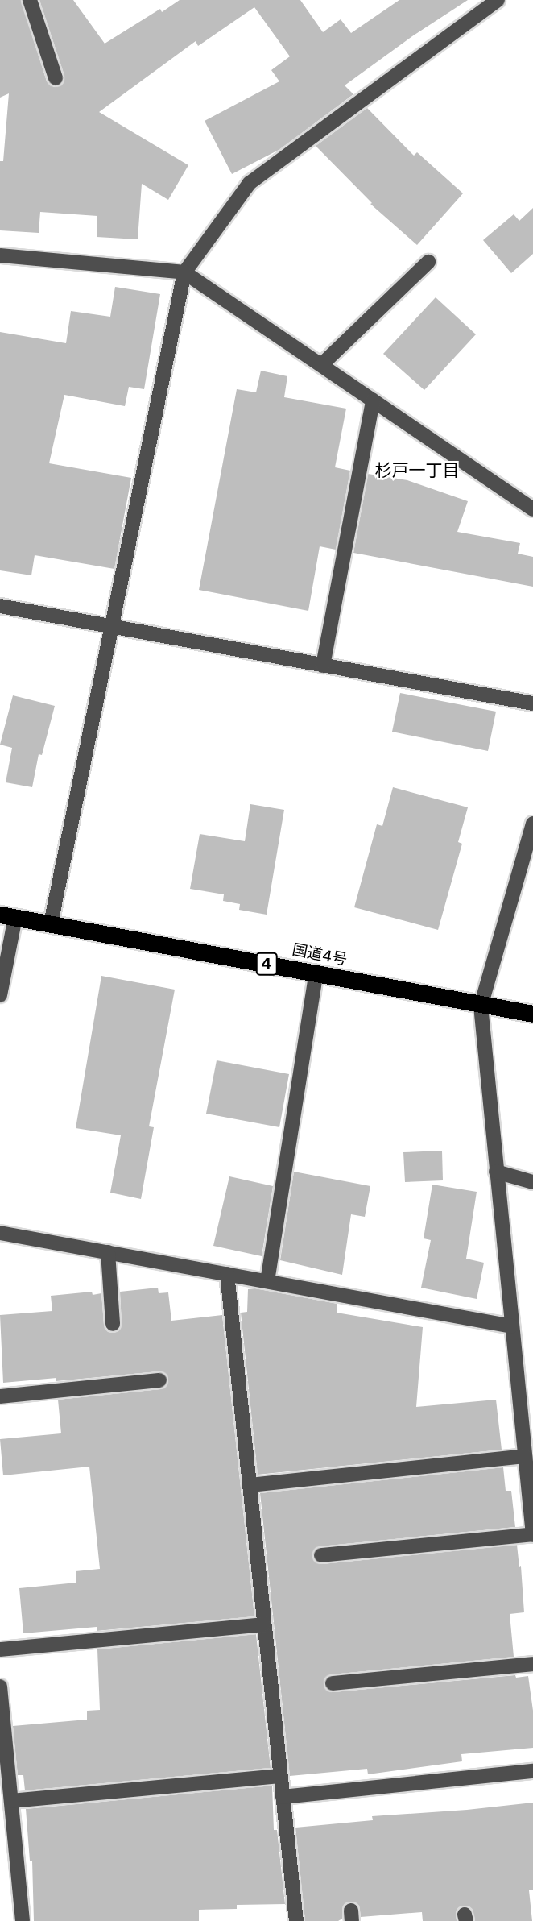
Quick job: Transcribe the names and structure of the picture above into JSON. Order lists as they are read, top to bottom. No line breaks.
{"streets":{"highway":["国道4号","4"]},"districts":["杉戸一丁目"]}
